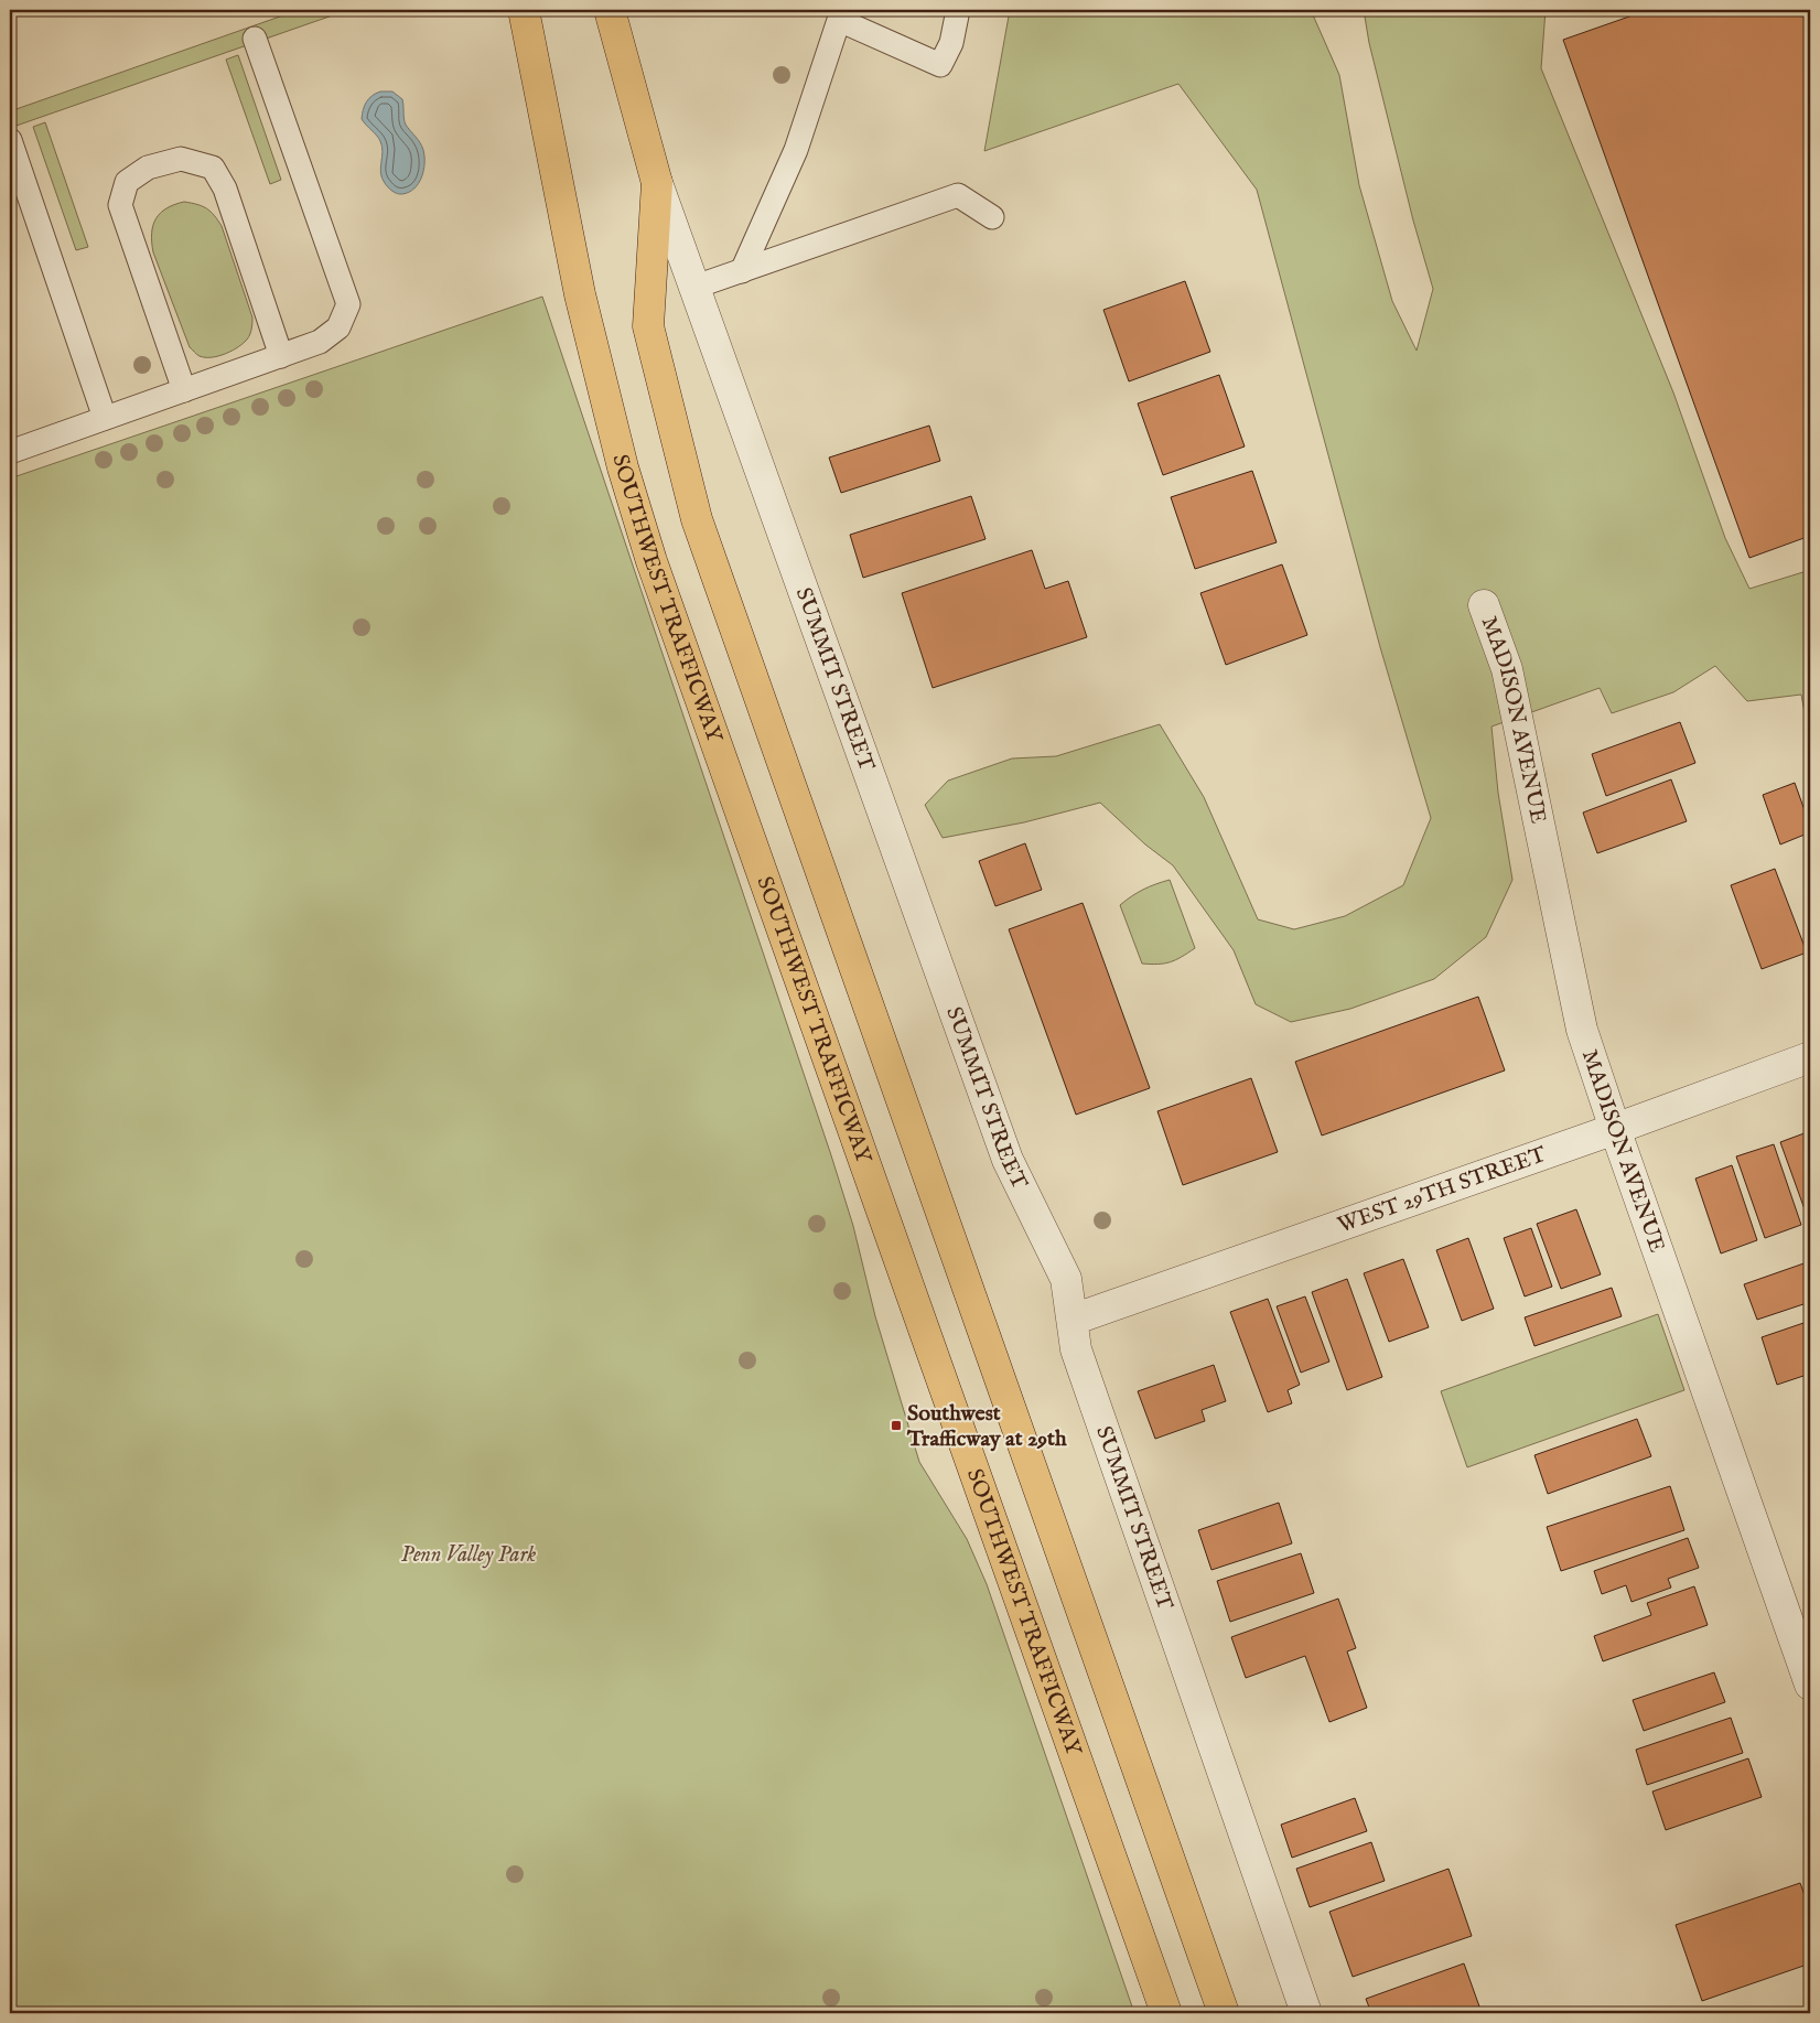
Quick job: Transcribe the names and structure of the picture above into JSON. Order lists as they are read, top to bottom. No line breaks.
{"streets":{"main road":["SOUTHWEST TRAFFICWAY"],"street":["SUMMIT STREET","MADISON AVENUE","WEST 29TH STREET"]},"crossings":[["SUMMIT STREET","WEST 29TH STREET"],["MADISON AVENUE","WEST 29TH STREET"]],"parks":["Penn Valley Park"],"places":{"transit":["Southwest Trafficway at 29th"]}}
